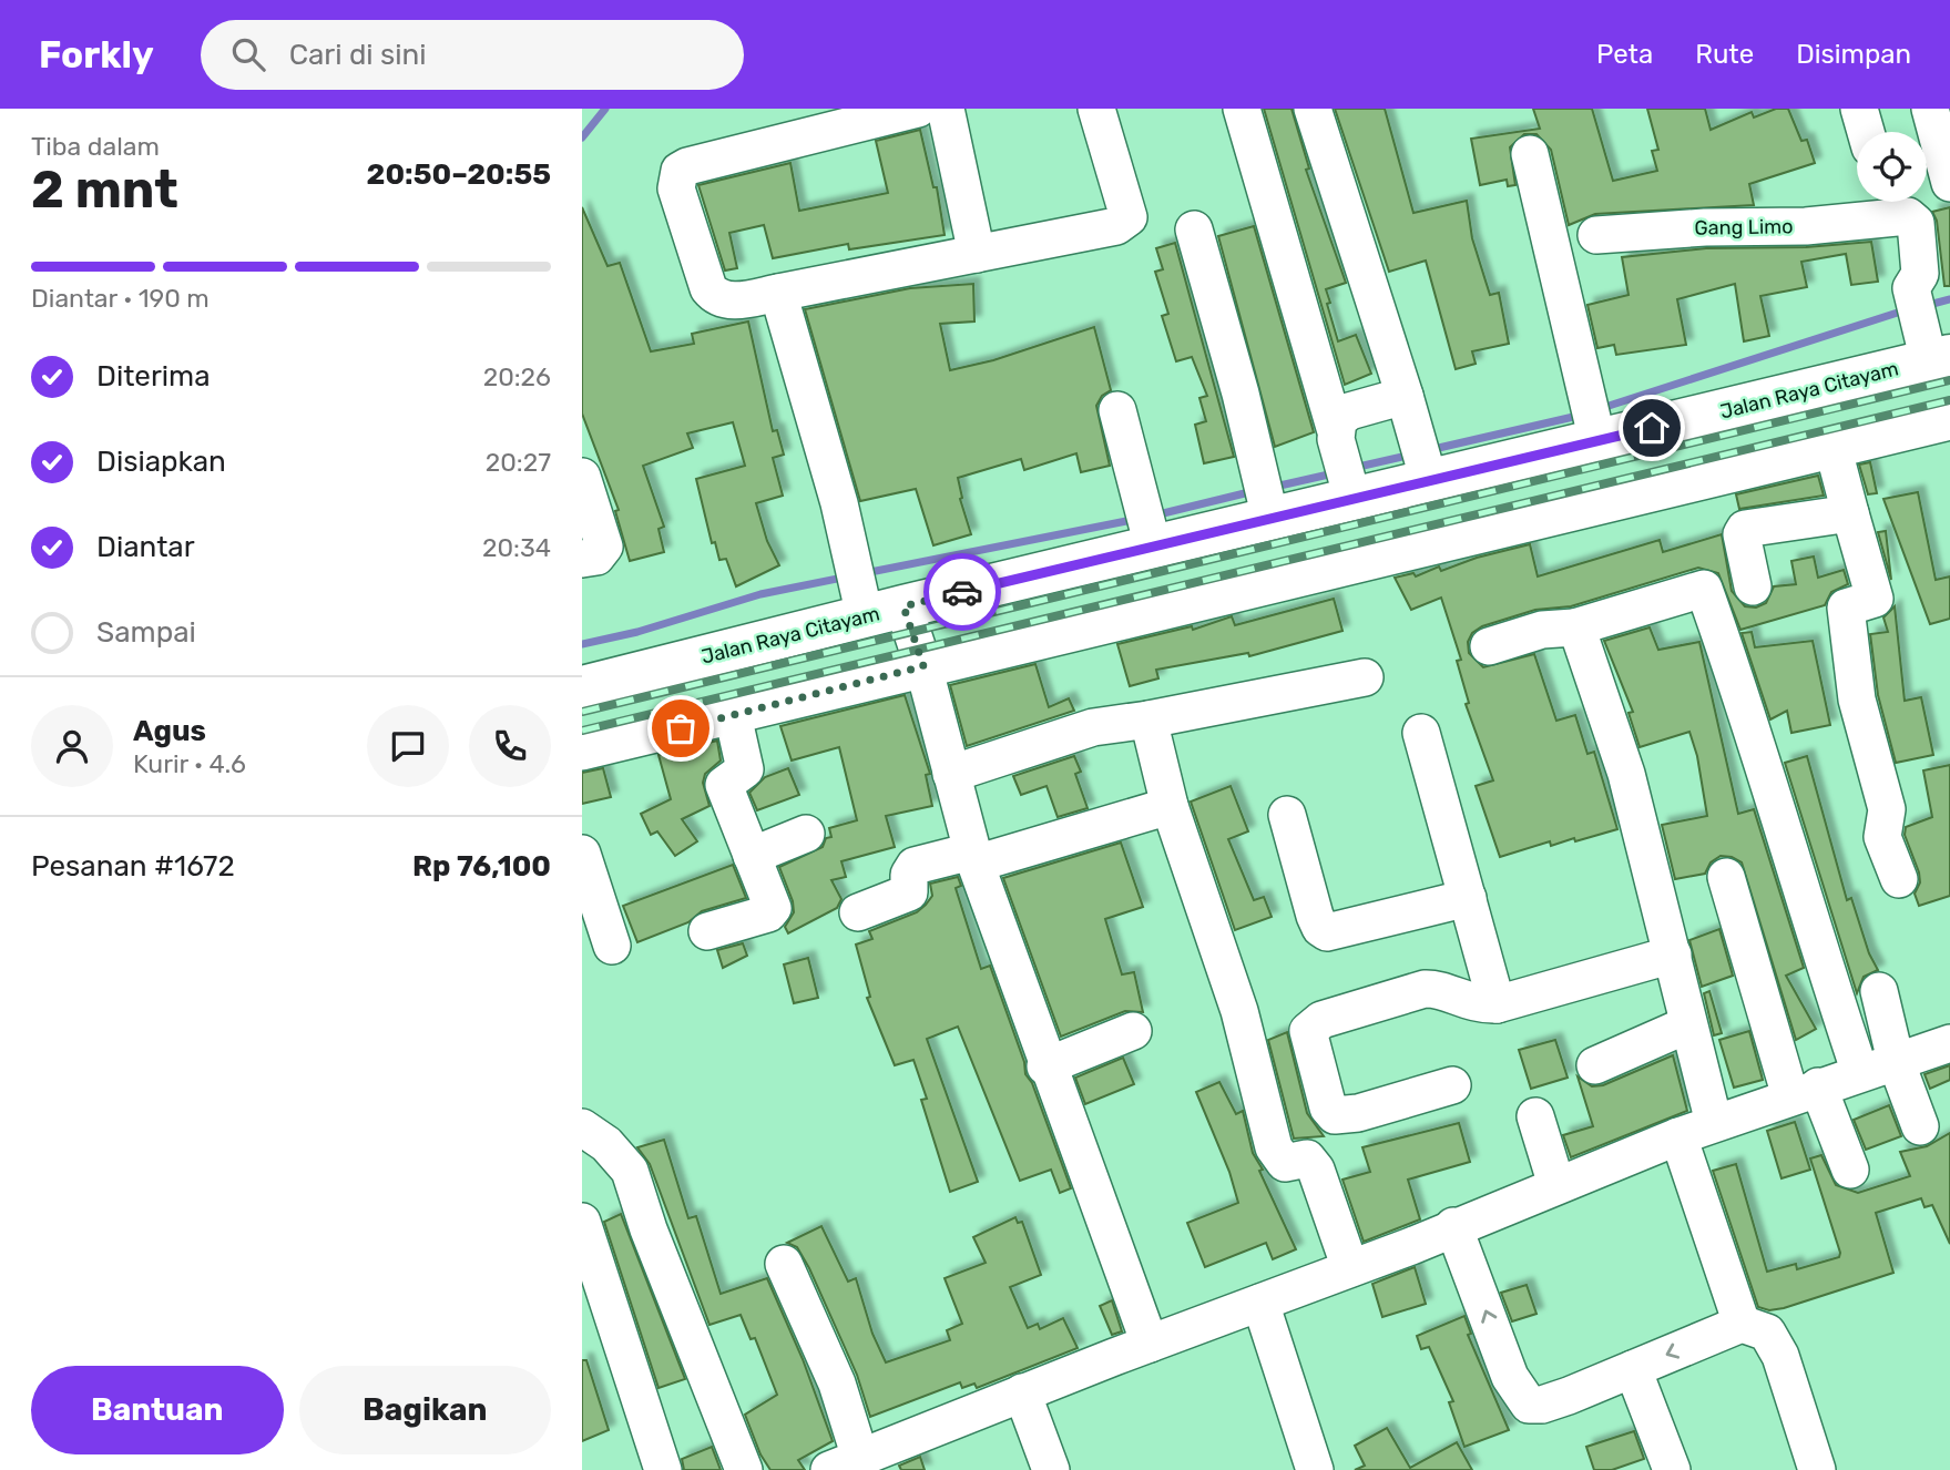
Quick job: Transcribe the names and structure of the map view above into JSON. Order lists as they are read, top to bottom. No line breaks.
{"streets":{"main road":["Jalan Raya Citayam"],"street":["Gang Limo"]},"page":{"header":"Forkly","search":"Cari di sini","nav":["Peta","Rute","Disimpan"],"heading":["2 mnt","Tiba dalam","20:50–20:55"],"panel":["Agus","Kurir · 4.6","Pesanan #1672","Rp 76,100"],"bar":"Diantar · 190 m","list":[["Diterima","20:26"],["Disiapkan","20:27"],["Diantar","20:34"],"Sampai"],"buttons":["Bantuan","Bagikan"]}}
